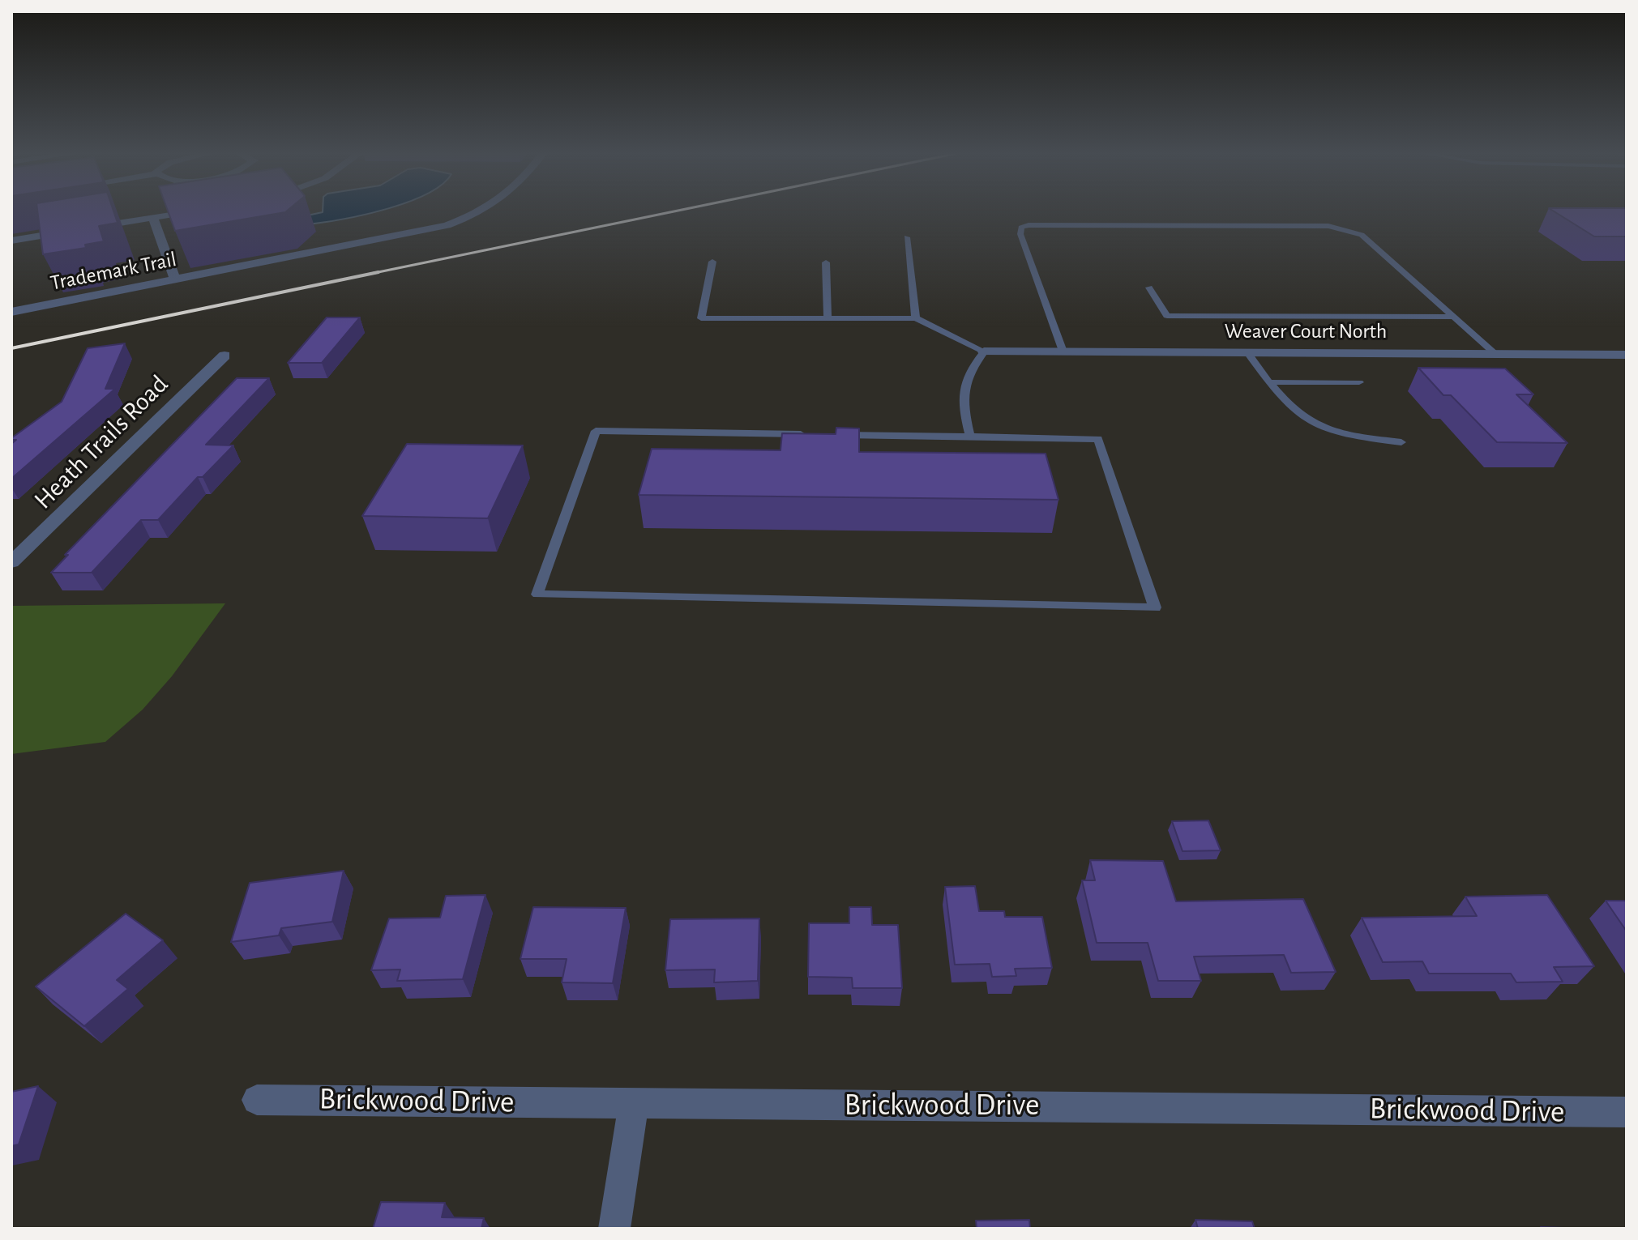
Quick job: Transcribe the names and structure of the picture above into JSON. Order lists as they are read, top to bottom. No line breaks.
{"streets":{"street":["Trademark Trail","Weaver Court North","Heath Trails Road","Brickwood Drive"]}}
